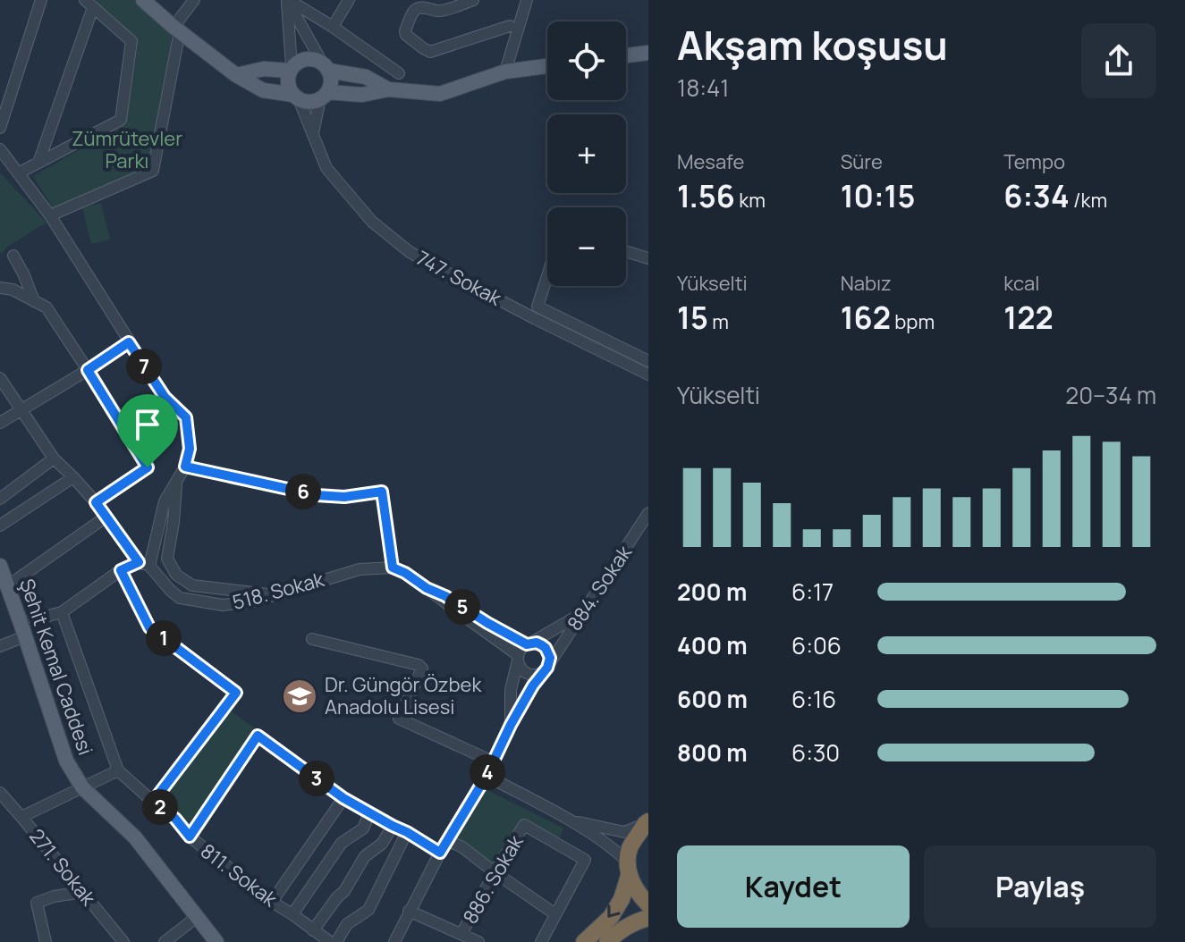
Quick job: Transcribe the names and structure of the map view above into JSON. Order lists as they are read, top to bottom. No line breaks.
{"streets":{"main road":["Şehit Kemal Caddesi"],"street":["747. Sokak","884. Sokak","518. Sokak","271. Sokak","811. Sokak","886. Sokak"]},"parks":["Zümrütevler Parkı"],"places":{"school or university":["Dr. Güngör Özbek Anadolu Lisesi"]},"page":{"heading":["Akşam koşusu","18:41"],"map_buttons":["+","−"],"stats":[["Mesafe","1.56 km"],["Süre","10:15"],["Tempo","6:34 /km"],["Yükselti","15 m"],["Nabız","162 bpm"],["kcal","122"]],"pins":["7","6","5","1","4","3","2"],"chart":["Yükselti","20–34 m"],"list":[{"name":"200 m","note":"6:17"},{"name":"400 m","note":"6:06"},{"name":"600 m","note":"6:16"},{"name":"800 m","note":"6:30"}],"buttons":["Kaydet","Paylaş"]}}
